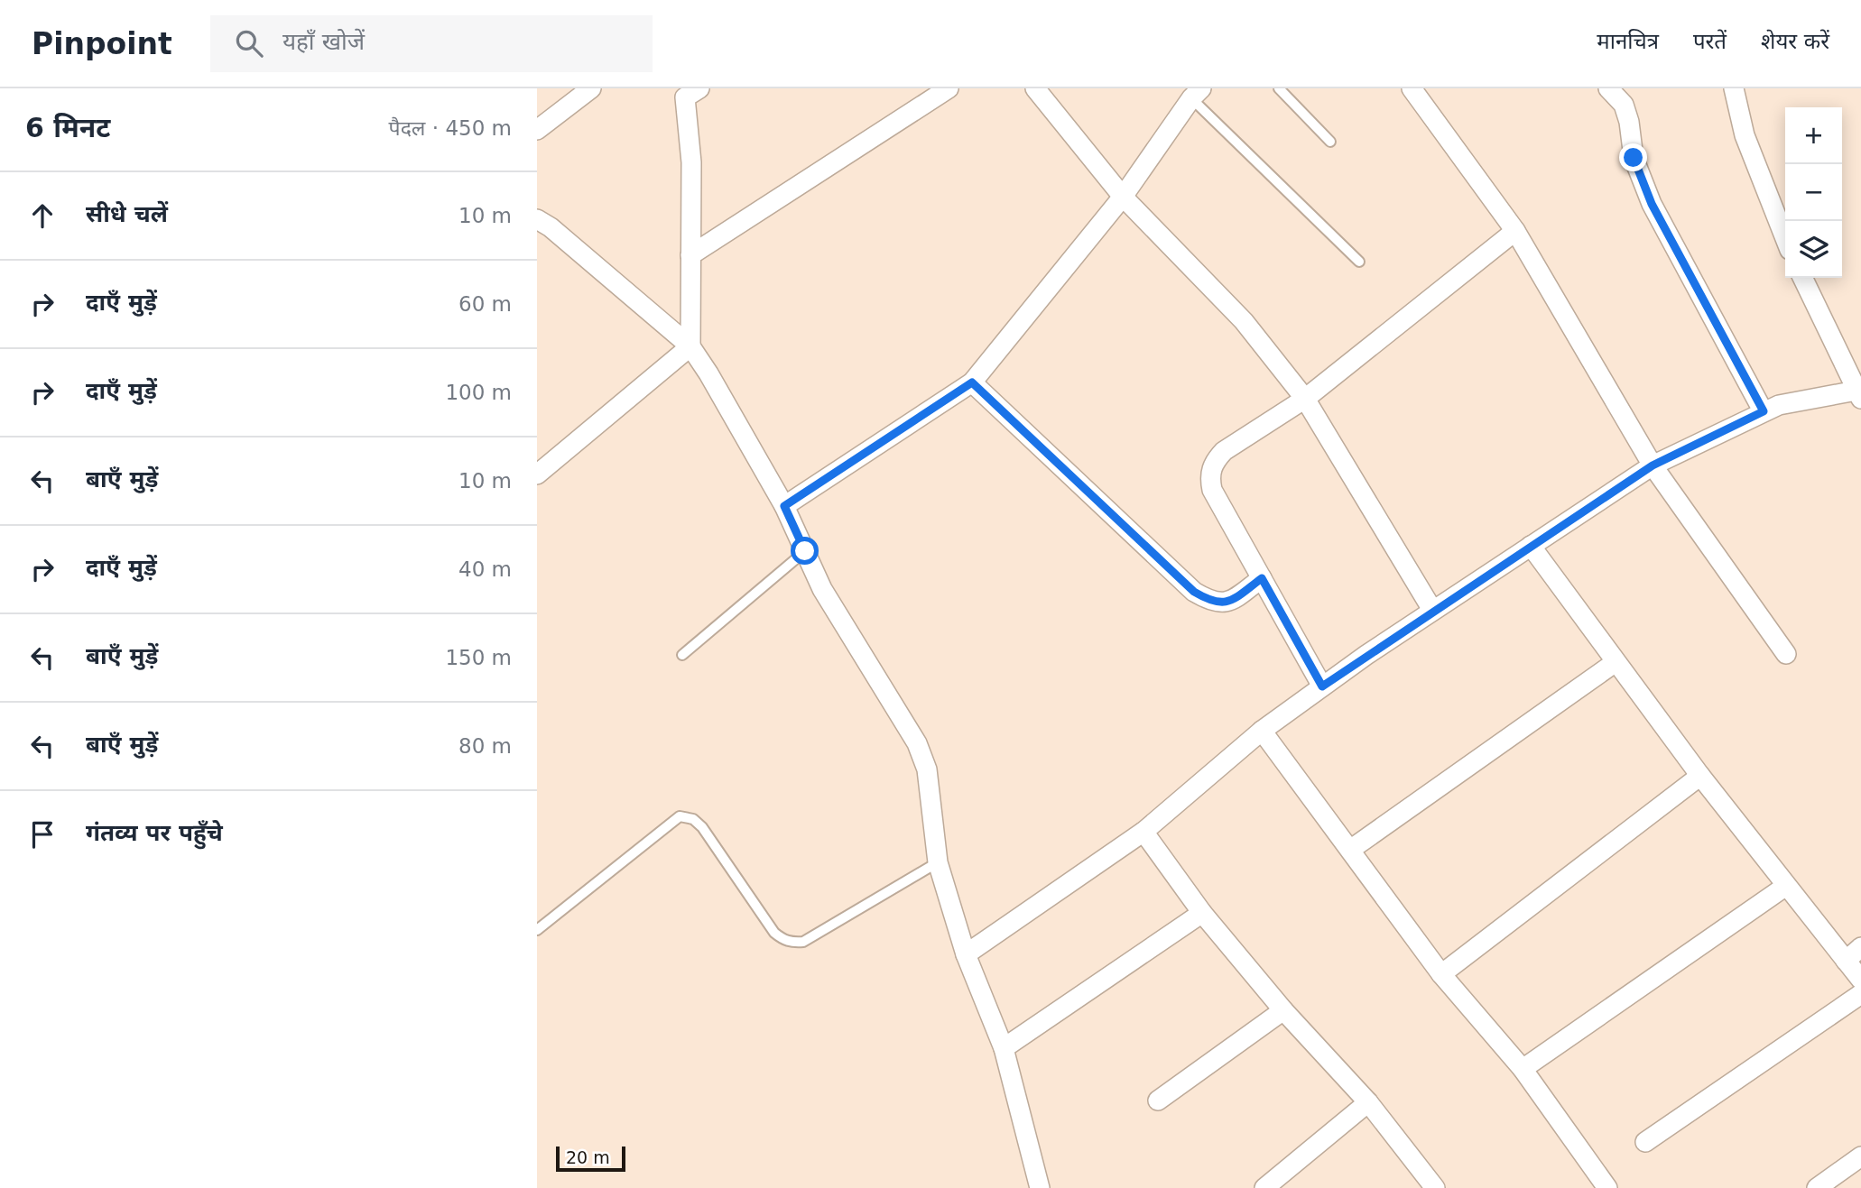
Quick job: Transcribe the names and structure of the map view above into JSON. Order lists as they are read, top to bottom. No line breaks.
{"scale_bar":"20 m","page":{"header":"Pinpoint","search":"यहाँ खोजें","nav":["मानचित्र","परतें","शेयर करें"],"heading":["6 मिनट","पैदल · 450 m"],"map_buttons":["+","−"],"list":[["सीधे चलें","10 m"],["दाएँ मुड़ें","60 m"],["दाएँ मुड़ें","100 m"],["बाएँ मुड़ें","10 m"],["दाएँ मुड़ें","40 m"],["बाएँ मुड़ें","150 m"],["बाएँ मुड़ें","80 m"],"गंतव्य पर पहुँचे"],"scale":"20 m"}}
